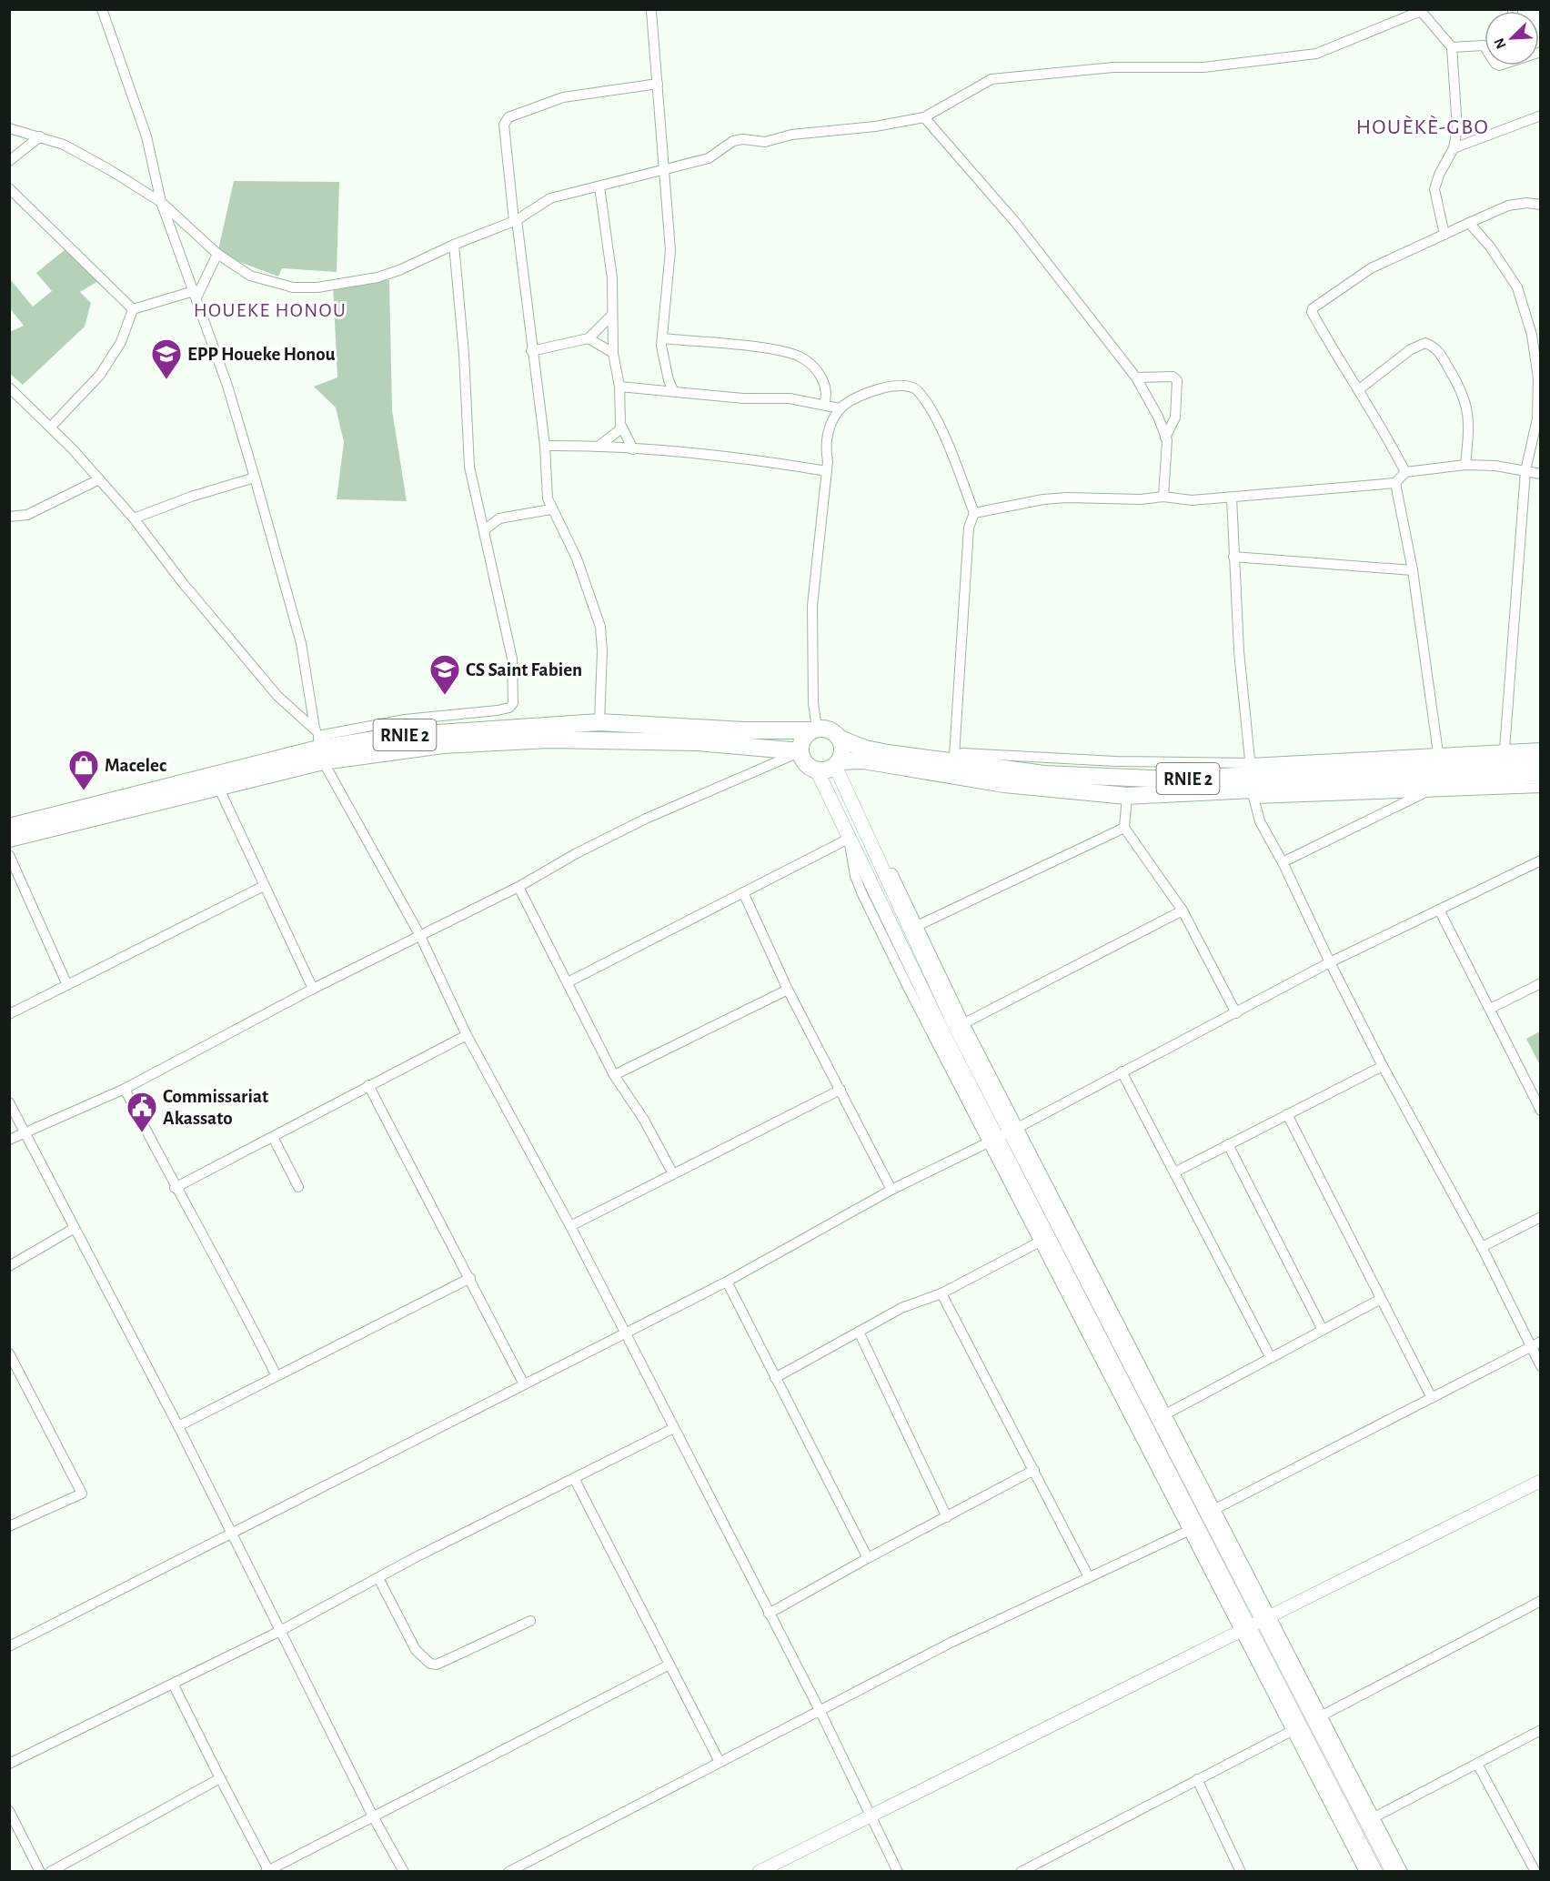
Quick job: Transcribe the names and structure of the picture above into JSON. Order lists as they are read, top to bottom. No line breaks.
{"streets":{"highway":["RNIE 2"]},"districts":["HOUÈKÈ-GBO","HOUEKE HONOU"],"places":{"school or university":["EPP Houeke Honou","CS Saint Fabien"],"shop":["Macelec"],"public building":["Commissariat Akassato"]},"north":"bottom left"}
